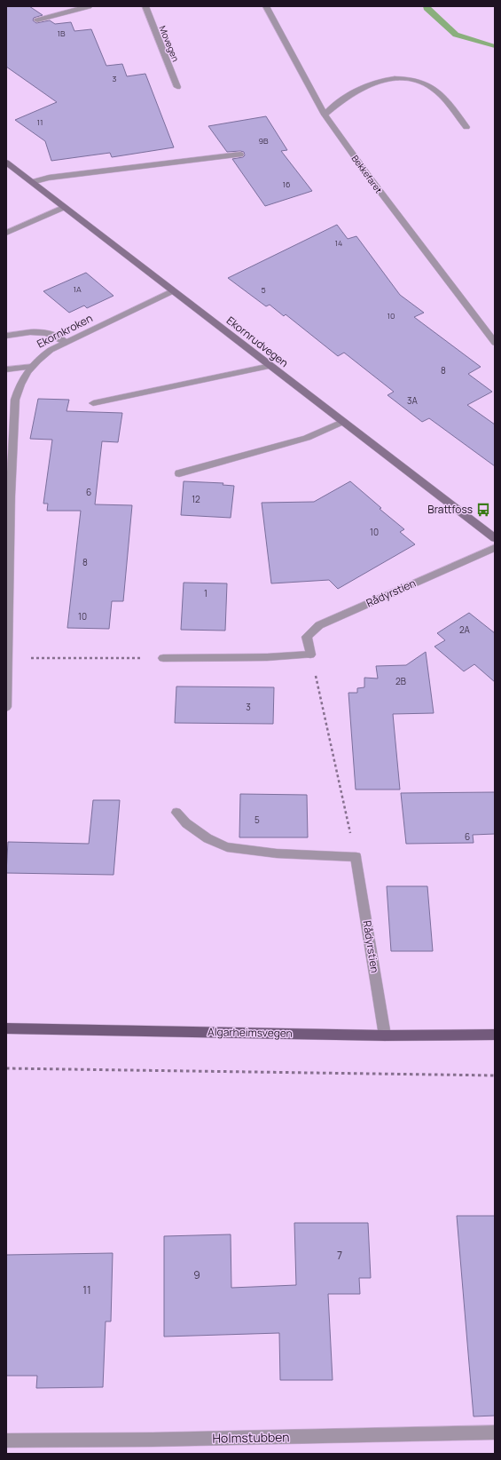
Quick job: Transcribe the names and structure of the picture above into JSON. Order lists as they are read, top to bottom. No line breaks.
{"streets":{"main road":["Ekornrudvegen","Algarheimsvegen"],"street":["Movegen","Bekkefaret","Ekornkroken","Rådyrstien","Holmstubben"]},"crossings":[["Ekornkroken","Ekornrudvegen"],["Rådyrstien","Algarheimsvegen"]],"places":{"bus stop":["Brattfoss"]},"house_numbers":["1B","3","11","9B","16","14","1A","5","10","8","3A","6","12","10","8","1","10","2A","2B","3","5","6","7","9","11"]}
